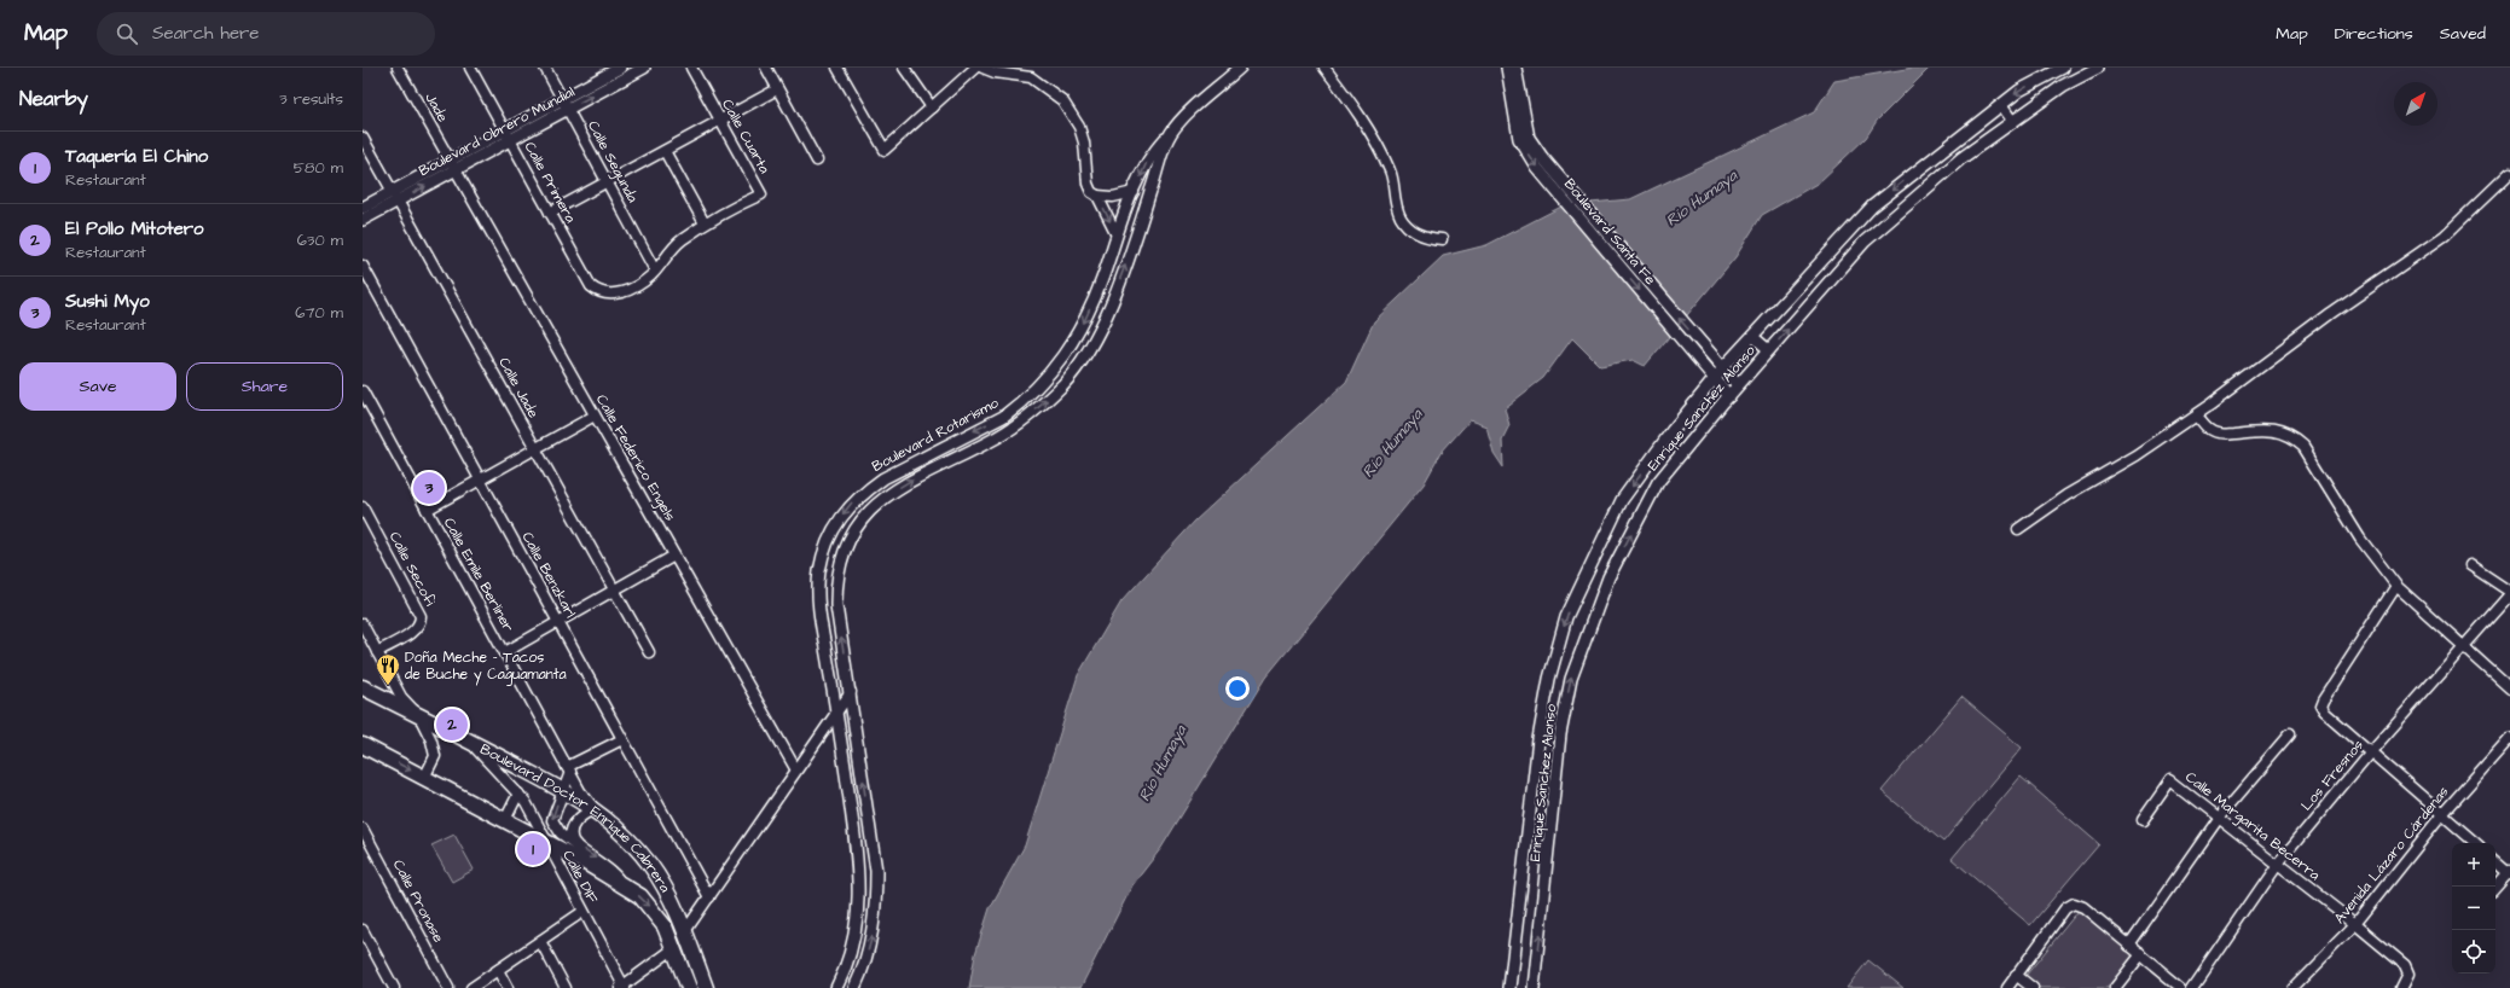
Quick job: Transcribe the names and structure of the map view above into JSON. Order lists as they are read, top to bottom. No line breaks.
{"streets":{"main road":["Boulevard Doctor Enrique Cabrera"],"street":["Jade","Boulevard Obrero Mundial","Calle Cuarta","Calle Segunda","Calle Primera","Boulevard Santa Fe","Calle Jade","Enrique Sanchez Alonso","Boulevard Rotarismo","Calle Federico Engels","Calle Secofi","Calle Emile Berliner","Calle Benzkarl","Los Fresnos","Calle Margarita Becerra","Avenida Lázaro Cárdenas","Calle DIF","Calle Pronase"]},"crossings":[["Jade","Boulevard Obrero Mundial"],["Jade","Calle Federico Engels"],["Boulevard Obrero Mundial","Calle Segunda"],["Boulevard Obrero Mundial","Calle Primera"],["Boulevard Obrero Mundial","Calle Jade"],["Boulevard Obrero Mundial","Calle Federico Engels"],["Calle Segunda","Calle Primera"],["Boulevard Santa Fe","Enrique Sanchez Alonso"],["Calle Emile Berliner","Boulevard Doctor Enrique Cabrera"],["Los Fresnos","Calle Margarita Becerra"],["Boulevard Doctor Enrique Cabrera","Calle DIF"],["Calle Margarita Becerra","Avenida Lázaro Cárdenas"]],"water":["Río Humaya"],"places":{"restaurant":["Doña Meche - Tacos de Buche y Caguamanta"]},"north":"top right","page":{"header":"Map","search":"Search here","nav":["Map","Directions","Saved"],"heading":["Nearby","3 results"],"list":[{"mark":"1","name":"Taquería El Chino","note":"Restaurant","value":"580 m"},{"mark":"2","name":"El Pollo Mitotero","note":"Restaurant","value":"630 m"},{"mark":"3","name":"Sushi Myo","note":"Restaurant","value":"670 m"}],"buttons":["Save","Share"],"pins":["3","2","1"],"map_buttons":["+","−"]}}
